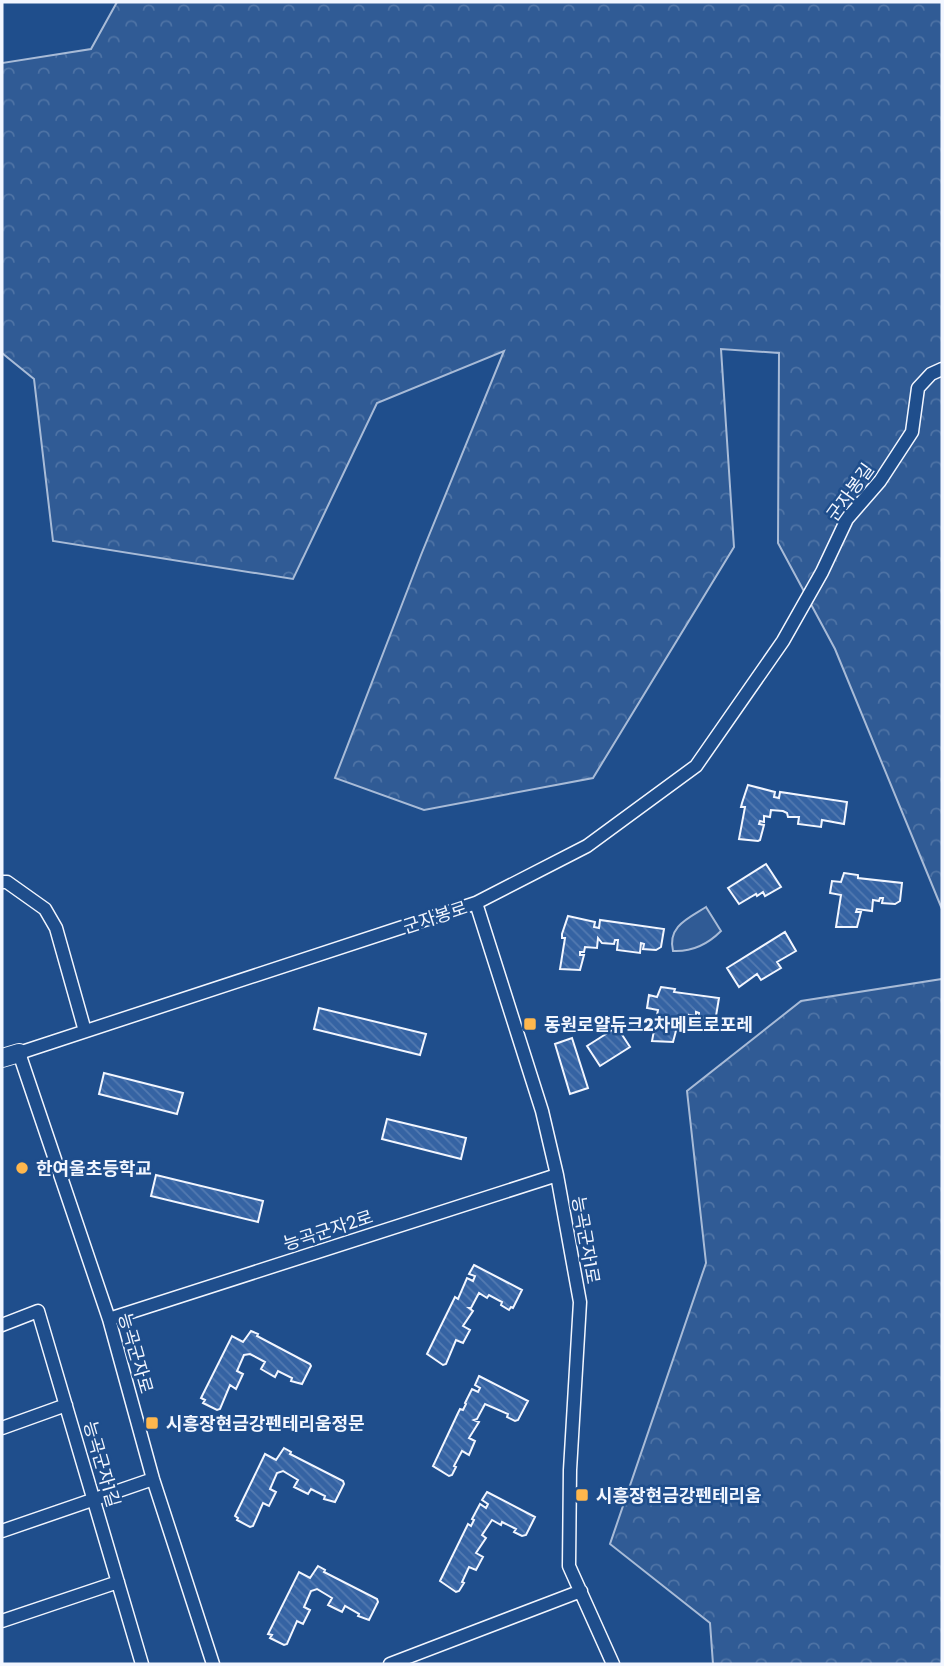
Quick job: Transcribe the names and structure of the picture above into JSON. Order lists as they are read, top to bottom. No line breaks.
{"streets":{"street":["군자봉길","군자봉로","능곡군자2로","능곡군자1로","능곡군자로","능곡군자1길"]},"crossings":[["군자봉길","군자봉로"],["군자봉로","능곡군자1로"],["군자봉로","능곡군자로"],["능곡군자2로","능곡군자1로"],["능곡군자2로","능곡군자로"]],"places":{"transit":["동원로얄듀크2차메트로포레","시흥장현금강펜테리움정문","시흥장현금강펜테리움"],"other":["한여울초등학교"]}}
